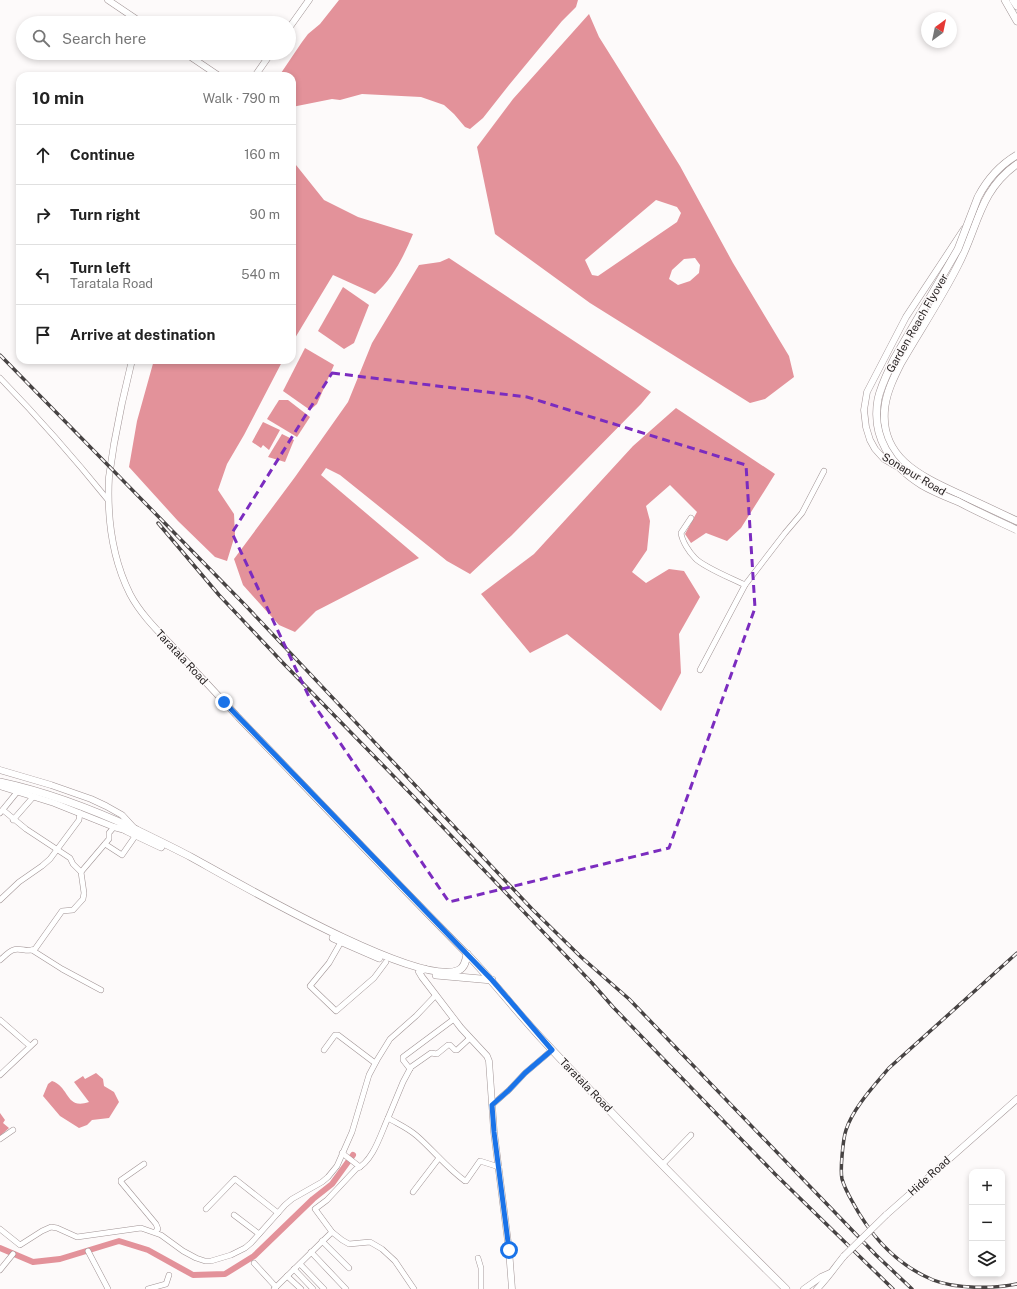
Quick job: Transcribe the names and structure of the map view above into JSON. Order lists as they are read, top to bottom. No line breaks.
{"streets":{"main road":["Garden Reach Flyover","Taratala Road"],"street":["Sonapur Road","Hide Road"]},"crossings":[["Garden Reach Flyover","Sonapur Road"]],"north":"top right","page":{"search":"Search here","heading":["10 min","Walk · 790 m"],"list":[["Continue","160 m"],["Turn right","90 m"],["Turn left","Taratala Road","540 m"],"Arrive at destination"],"map_buttons":["+","−"]}}
